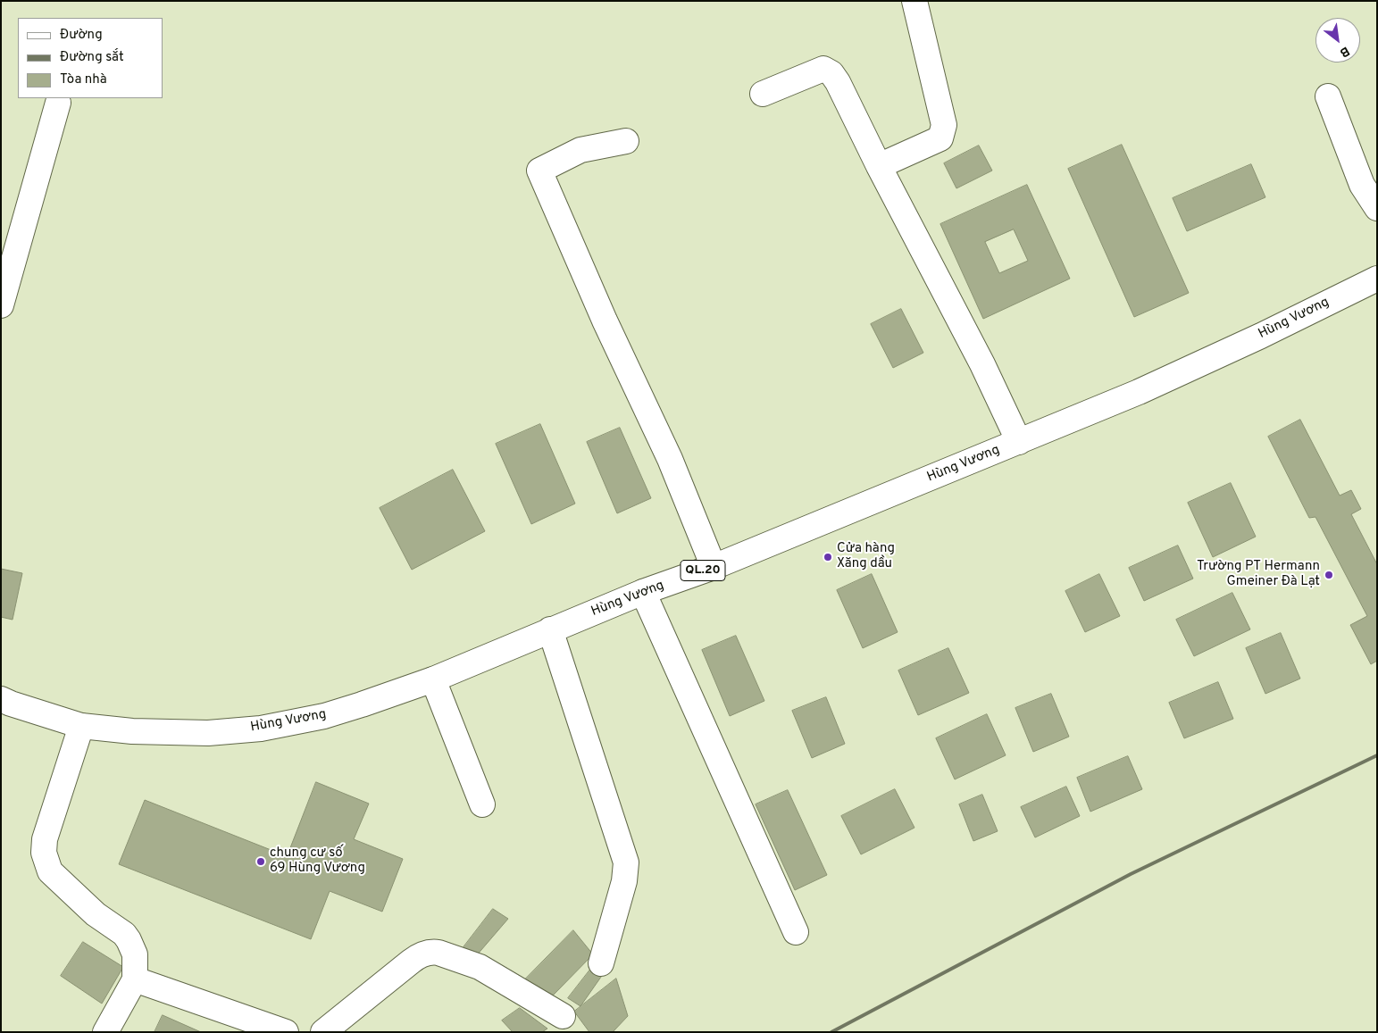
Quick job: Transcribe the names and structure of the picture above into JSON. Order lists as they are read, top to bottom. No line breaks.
{"streets":{"main road":["Hùng Vương","QL.20"]},"places":["Cửa hàng Xăng dầu","Trường PT Hermann Gmeiner Đà Lạt","chung cư số 69 Hùng Vương"],"legend":["Đường","Đường sắt","Tòa nhà"],"north":"bottom right"}
